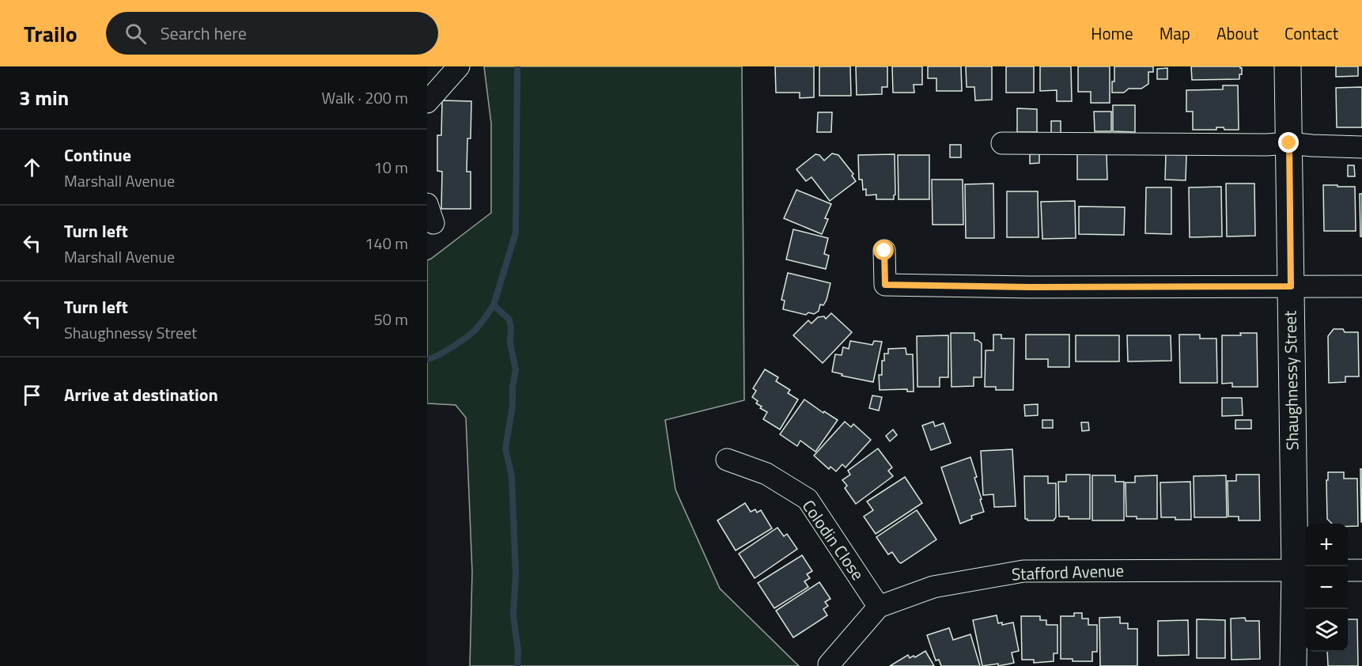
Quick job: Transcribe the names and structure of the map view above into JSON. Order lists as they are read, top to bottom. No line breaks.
{"streets":{"main road":["Shaughnessy Street"],"street":["Colodin Close","Stafford Avenue"]},"crossings":[["Shaughnessy Street","Stafford Avenue"],["Colodin Close","Stafford Avenue"]],"page":{"header":"Trailo","search":"Search here","nav":["Home","Map","About","Contact"],"heading":["3 min","Walk · 200 m"],"list":[["Continue","Marshall Avenue","10 m"],["Turn left","Marshall Avenue","140 m"],["Turn left","Shaughnessy Street","50 m"],"Arrive at destination"],"map_buttons":["+","−"]}}
